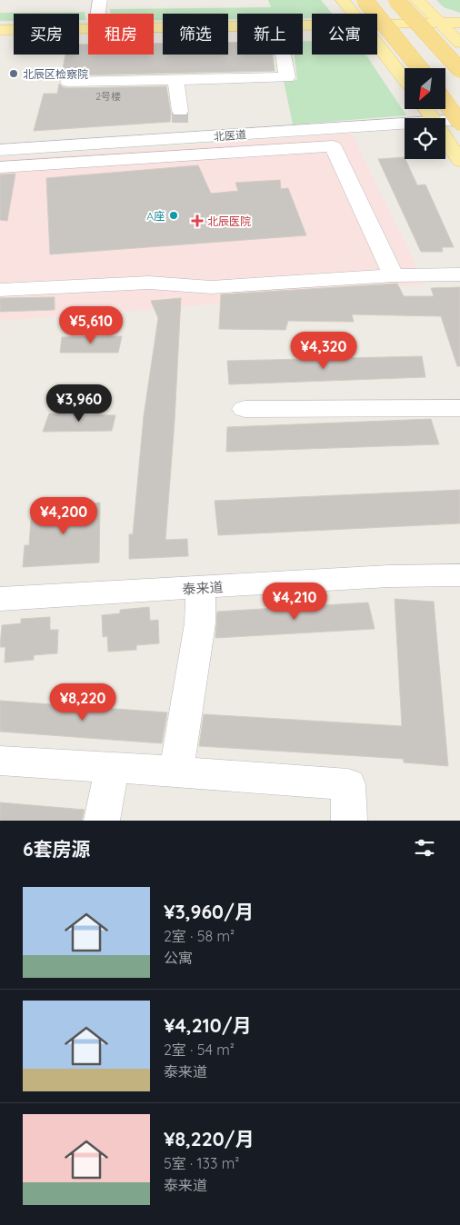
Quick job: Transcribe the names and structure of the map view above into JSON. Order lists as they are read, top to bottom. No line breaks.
{"streets":{"street":["北医道","泰来道"]},"places":{"other":["北辰区检察院","A座"],"health":["北辰医院"]},"house_numbers":["2号楼"],"north":"bottom left","page":{"chip":["买房","租房","筛选","新上","公寓"],"price":["¥5,610","¥4,320","¥3,960","¥4,200","¥4,210","¥8,220"],"heading":"6套房源","list":[{"name":"¥3,960/月","note":"2室 · 58 m² · 公寓"},{"name":"¥4,210/月","note":"2室 · 54 m² · 泰来道"},{"name":"¥8,220/月","note":"5室 · 133 m² · 泰来道"}]}}
